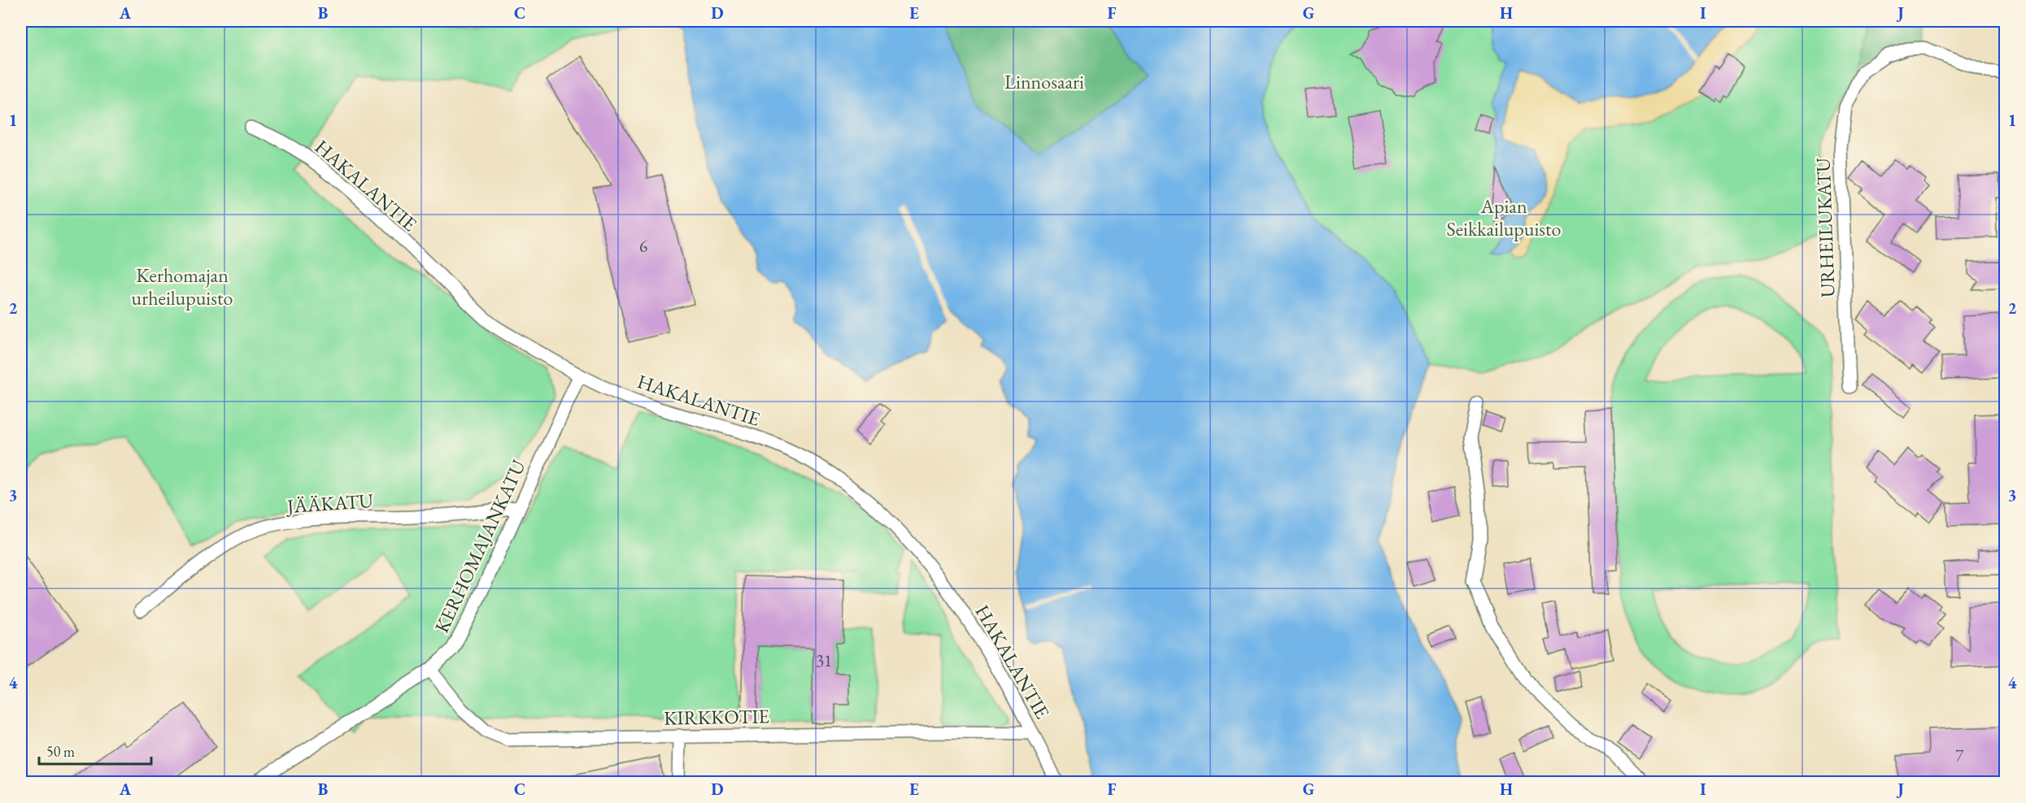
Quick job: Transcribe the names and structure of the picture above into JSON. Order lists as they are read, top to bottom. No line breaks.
{"streets":{"street":["HAKALANTIE","URHEILUKATU","JÄÄKATU","KERHOMAJANKATU","KIRKKOTIE"]},"crossings":[["HAKALANTIE","KERHOMAJANKATU"],["HAKALANTIE","KIRKKOTIE"],["JÄÄKATU","KERHOMAJANKATU"],["KERHOMAJANKATU","KIRKKOTIE"]],"parks":["Linnosaari","Apian Seikkailupuisto","Kerhomajan urheilupuisto"],"house_numbers":["6","31","7"],"scale_bar":"50 m","grid":{"columns":["A","B","C","D","E","F","G","H","I","J"],"rows":["1","2","3","4"]}}
